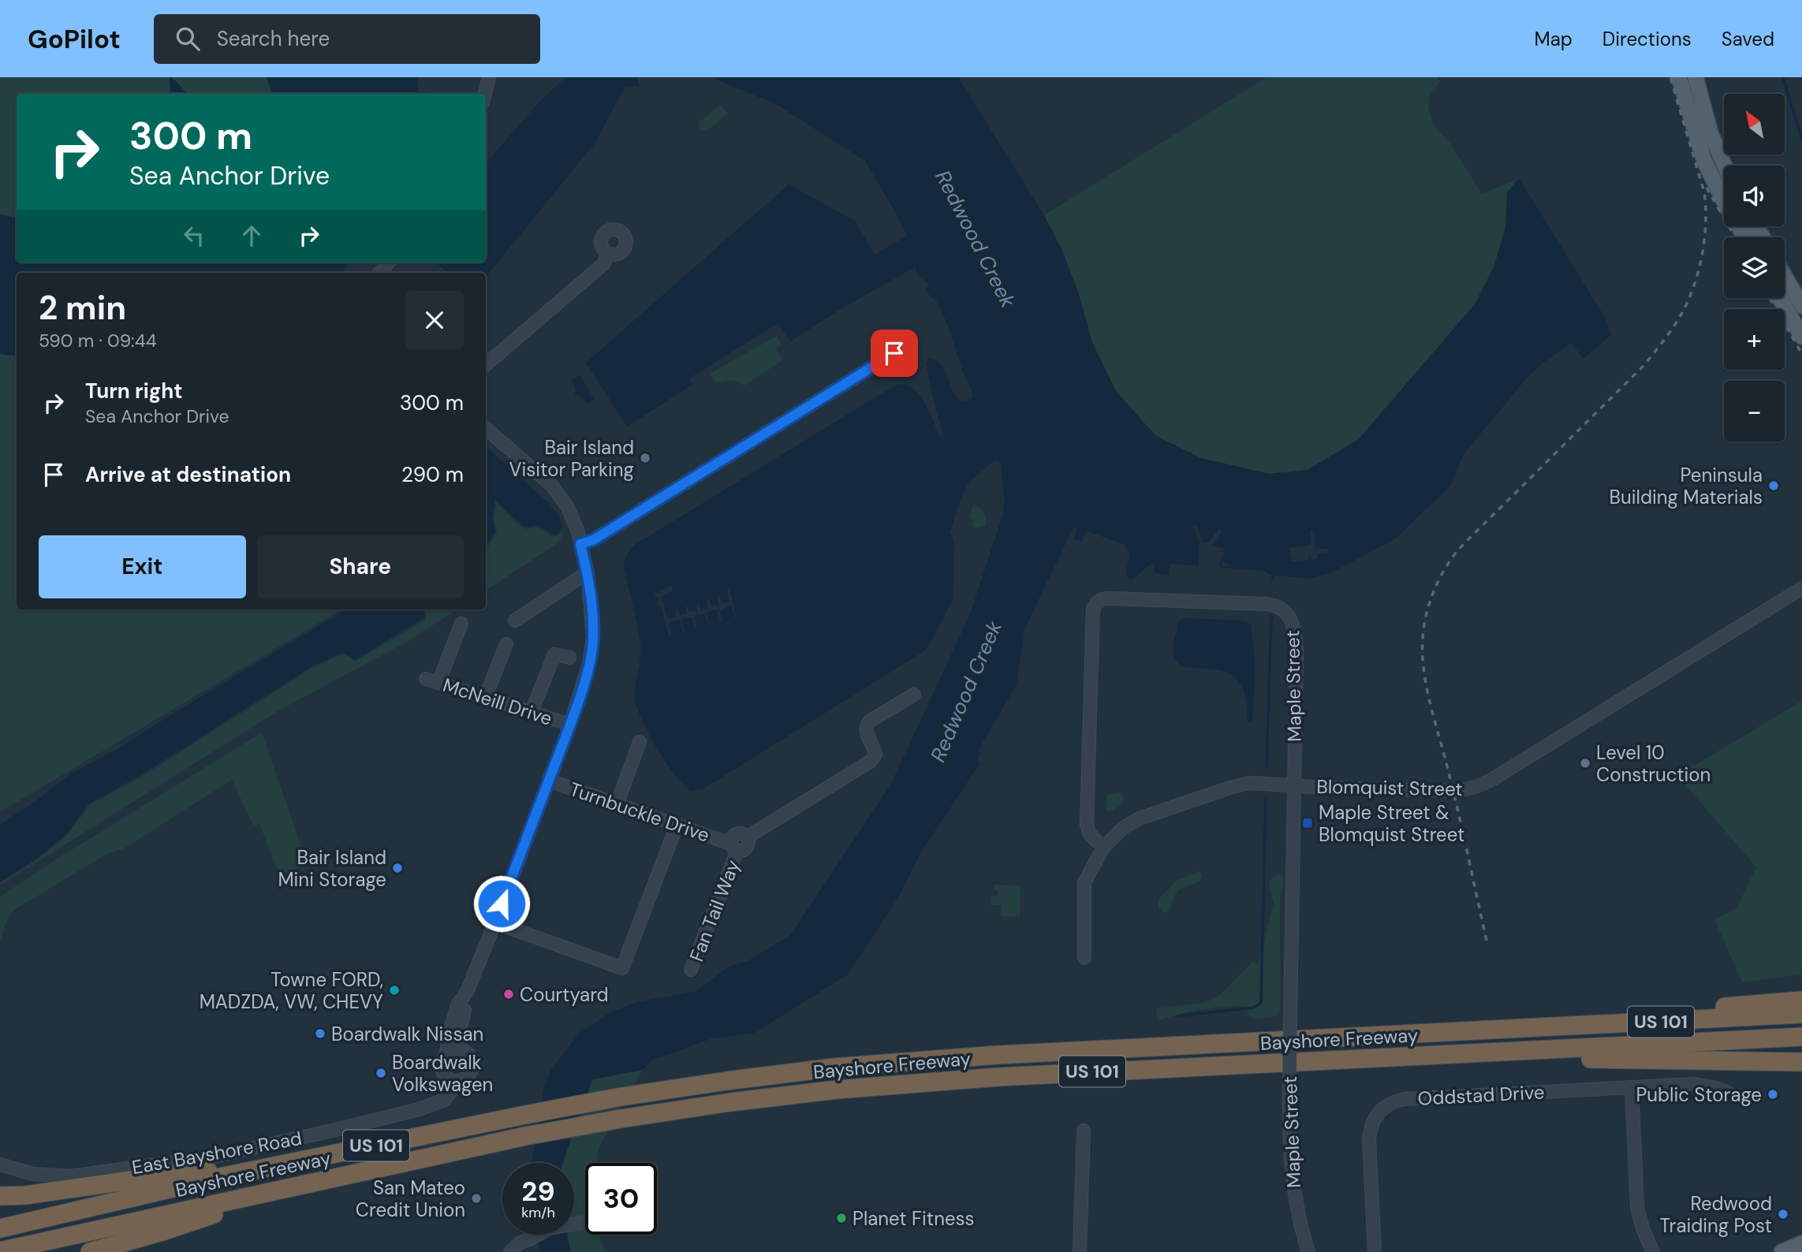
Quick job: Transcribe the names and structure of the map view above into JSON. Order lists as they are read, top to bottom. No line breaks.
{"streets":{"highway":["US 101","Bayshore Freeway"],"street":["Maple Street","McNeill Drive","Blomquist Street","Turnbuckle Drive","Fan Tail Way","Oddstad Drive","East Bayshore Road"]},"crossings":[["Maple Street","Blomquist Street"],["Turnbuckle Drive","Fan Tail Way"]],"water":["Redwood Creek"],"places":{"other":["Bair Island Visitor Parking","Peninsula Building Materials","Level 10 Construction","Bair Island Mini Storage","Towne FORD, MADZDA, VW, CHEVY","Courtyard","Boardwalk Nissan","Boardwalk Volkswagen","Public Storage","San Mateo Credit Union","Redwood Traiding Post","Planet Fitness"],"transit":["Maple Street & Blomquist Street"]},"north":"top left","page":{"header":"GoPilot","search":"Search here","nav":["Map","Directions","Saved"],"map_buttons":["+","−"],"turn":["300 m","Sea Anchor Drive"],"heading":["2 min","590 m · 09:44"],"list":[{"name":"Turn right","note":"Sea Anchor Drive","value":"300 m"},{"name":"Arrive at destination","value":"290 m"}],"buttons":["Exit","Share"],"speed":"29 km/h","limit":"30"}}
